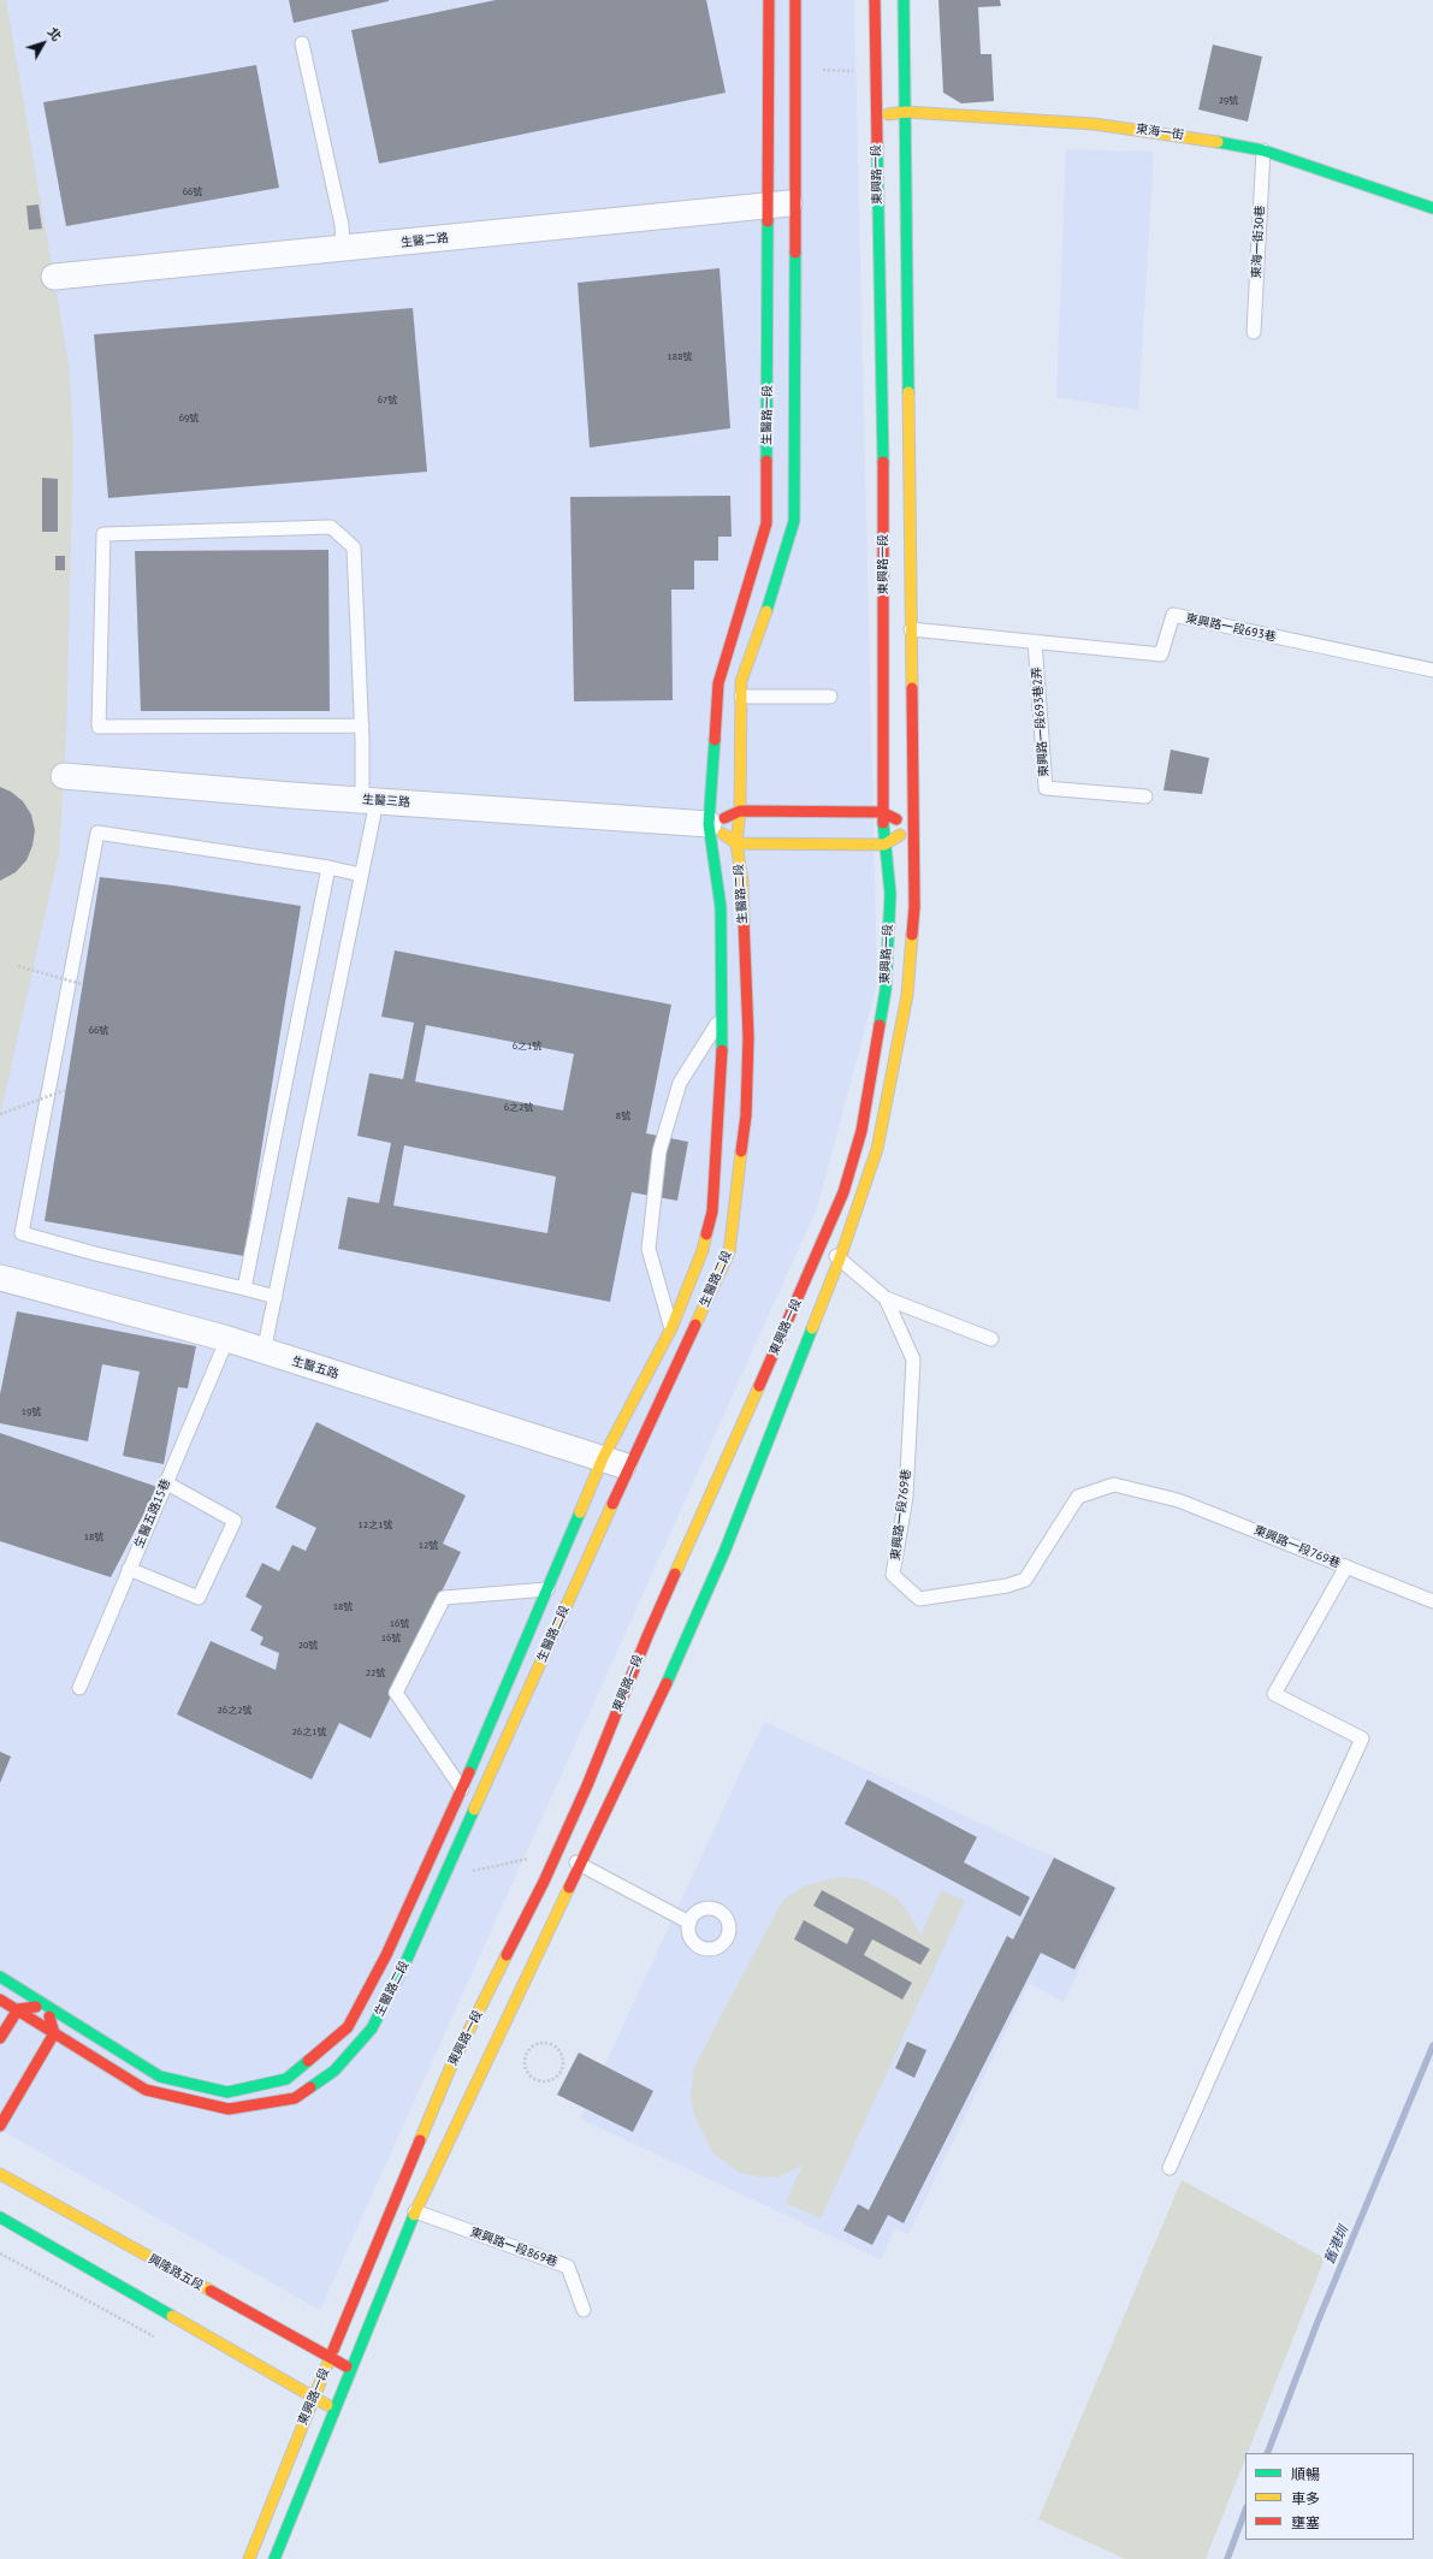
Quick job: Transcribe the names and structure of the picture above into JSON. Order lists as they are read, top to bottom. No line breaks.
{"streets":{"street":["東海一街","東興路一段","生醫二路","生醫路一段","生醫三路","生醫路二段","生醫五路","興隆路五段"],"lane":["東海一街30巷","東興路一段693巷","東興路一段693巷2弄","生醫五路15巷","東興路一段769巷","東興路一段869巷"]},"crossings":[["東海一街","東興路一段"],["東海一街","東海一街30巷"],["東興路一段","東興路一段693巷"],["東興路一段","東興路一段769巷"],["東興路一段","東興路一段869巷"],["東興路一段","興隆路五段"],["生醫二路","生醫路一段"],["生醫路一段","生醫三路"],["生醫路一段","生醫路二段"],["東興路一段693巷","東興路一段693巷2弄"],["生醫三路","生醫路二段"],["生醫路二段","生醫五路"],["生醫五路","生醫五路15巷"]],"water":["舊港圳"],"house_numbers":["29號","66號","188號","67號","69號","66號","6之1號","6之2號","8號","19號","12之1號","18號","12號","18號","16號","16號","20號","22號","26之2號","26之1號"],"legend":["順暢","車多","壅塞"],"north":"top right"}
